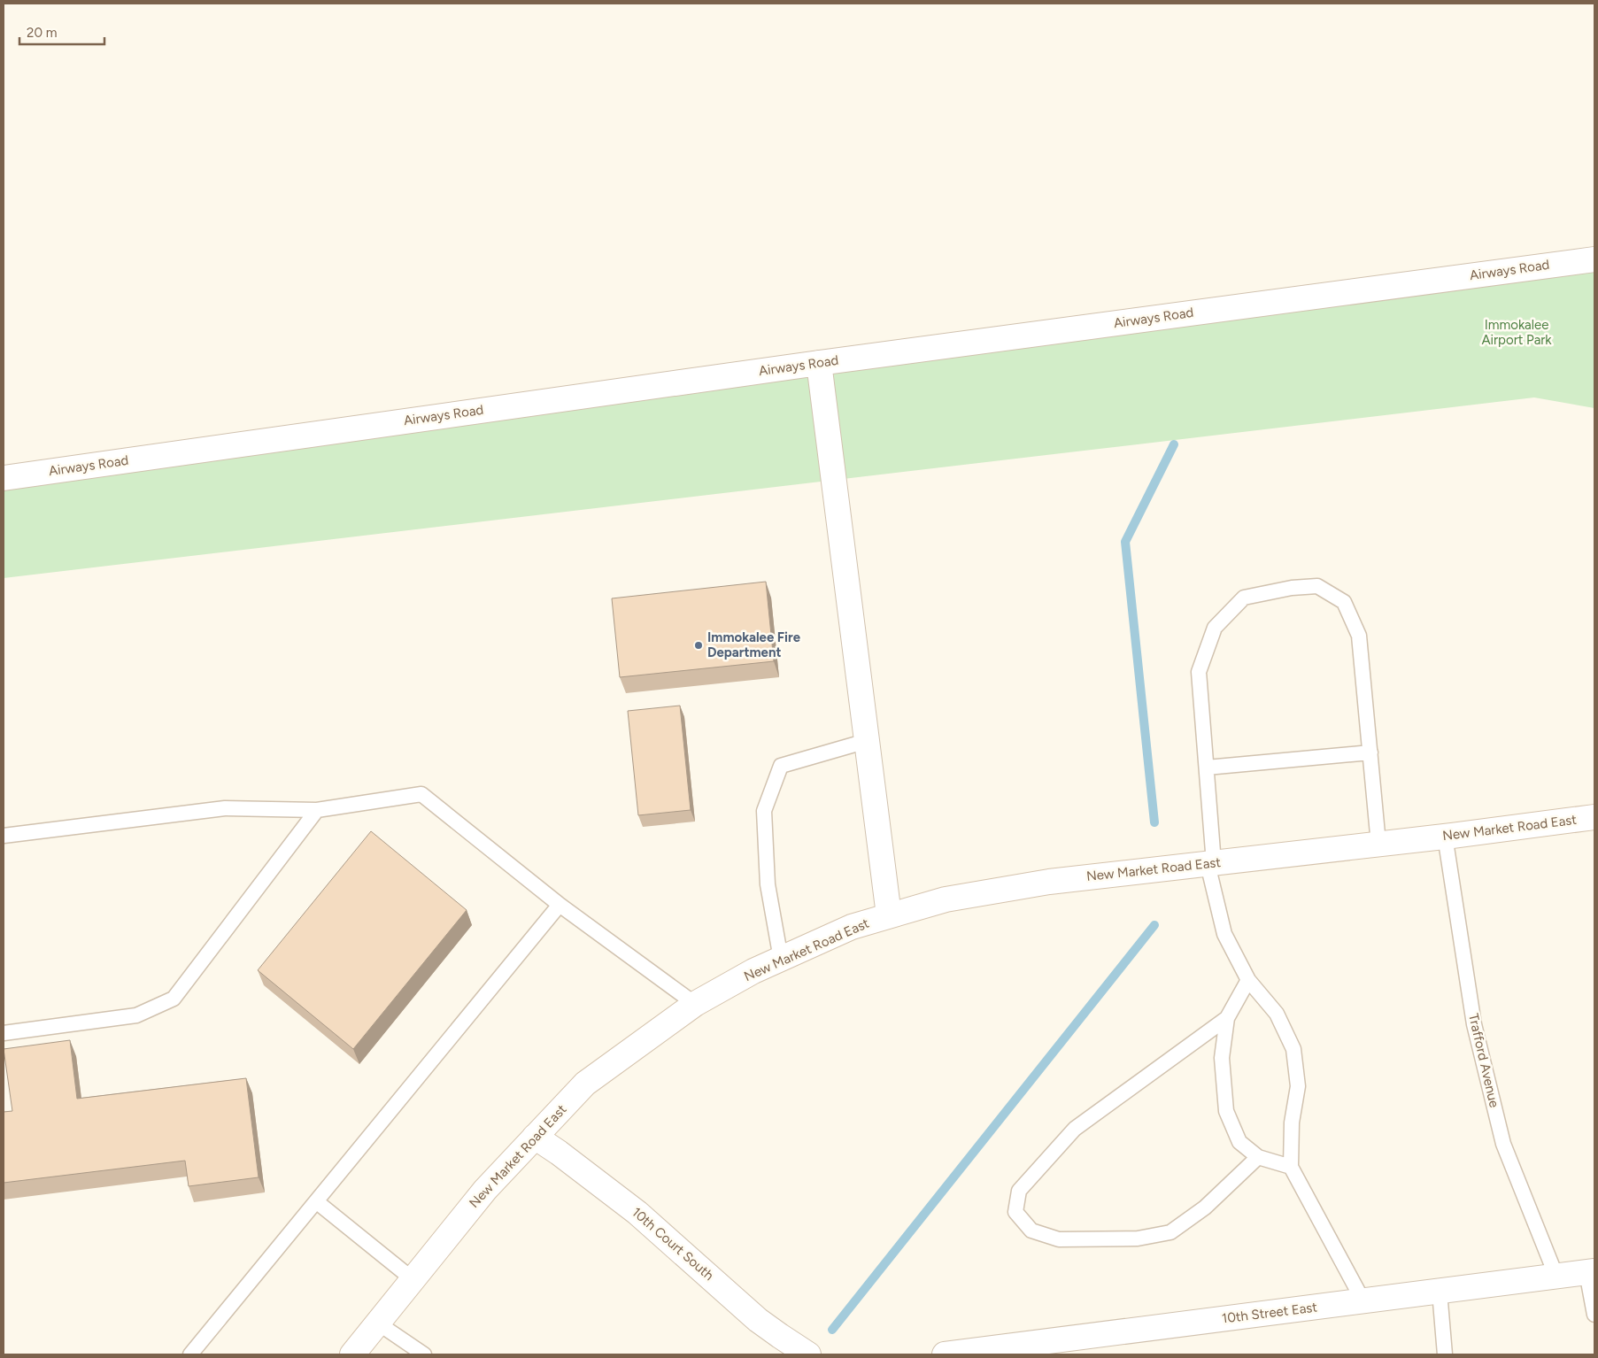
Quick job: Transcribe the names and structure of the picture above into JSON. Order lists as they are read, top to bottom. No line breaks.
{"streets":{"street":["Airways Road","New Market Road East","10th Court South","10th Street East"],"lane":["Trafford Avenue"]},"crossings":[["New Market Road East","Trafford Avenue"],["New Market Road East","10th Court South"],["Trafford Avenue","10th Street East"]],"parks":["Immokalee Airport Park"],"places":["Immokalee Fire Department"],"scale_bar":"20 m"}
